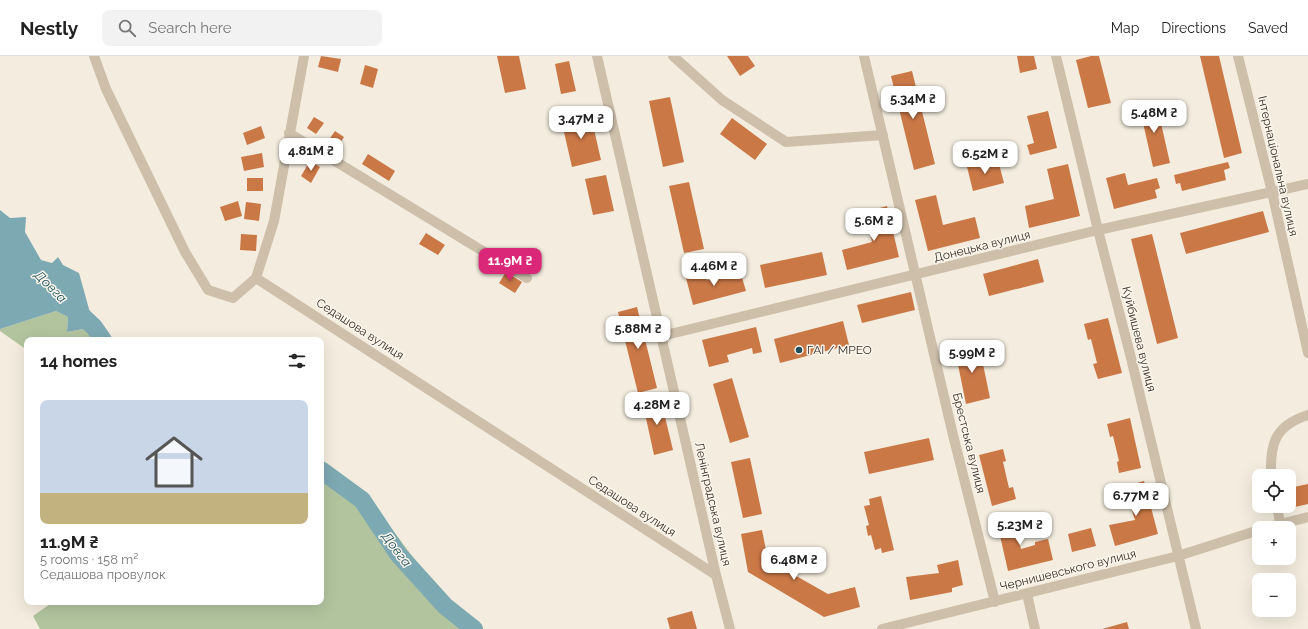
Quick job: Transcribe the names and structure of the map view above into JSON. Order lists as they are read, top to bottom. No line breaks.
{"streets":{"street":["Інтернаціональна вулиця","Донецька вулиця","Седашова вулиця","Куйбишева вулиця","Брестська вулиця","Ленінградська вулиця","Чернишевського вулиця"]},"crossings":[["Інтернаціональна вулиця","Донецька вулиця"],["Донецька вулиця","Куйбишева вулиця"],["Донецька вулиця","Брестська вулиця"],["Донецька вулиця","Ленінградська вулиця"],["Седашова вулиця","Ленінградська вулиця"],["Куйбишева вулиця","Чернишевського вулиця"],["Брестська вулиця","Чернишевського вулиця"]],"water":["Довга"],"places":["ГАІ / МРЕО"],"page":{"header":"Nestly","search":"Search here","nav":["Map","Directions","Saved"],"price":["5.34M ₴","5.48M ₴","3.47M ₴","4.81M ₴","6.52M ₴","5.6M ₴","11.9M ₴","4.46M ₴","5.88M ₴","5.99M ₴","4.28M ₴","6.77M ₴","5.23M ₴","6.48M ₴"],"heading":"14 homes","list":[{"name":"11.9M ₴","note":"5 rooms · 158 m² · Седашова провулок"}],"map_buttons":["+","−"]}}
